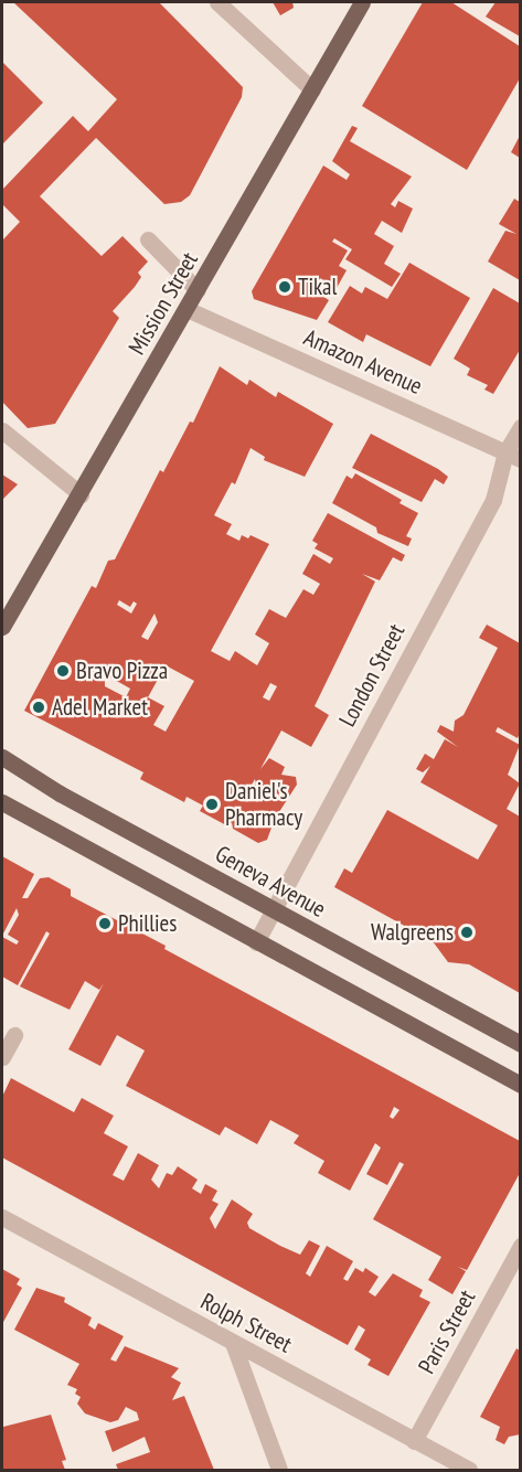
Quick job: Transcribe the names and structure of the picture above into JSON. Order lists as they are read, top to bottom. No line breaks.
{"streets":{"main road":["Mission Street","Geneva Avenue"],"street":["Amazon Avenue","London Street","Rolph Street","Paris Street"]},"crossings":[["Mission Street","Amazon Avenue"],["Amazon Avenue","London Street"],["London Street","Geneva Avenue"],["Rolph Street","Paris Street"]],"places":["Tikal","Bravo Pizza","Adel Market","Daniel's Pharmacy","Phillies","Walgreens"]}
